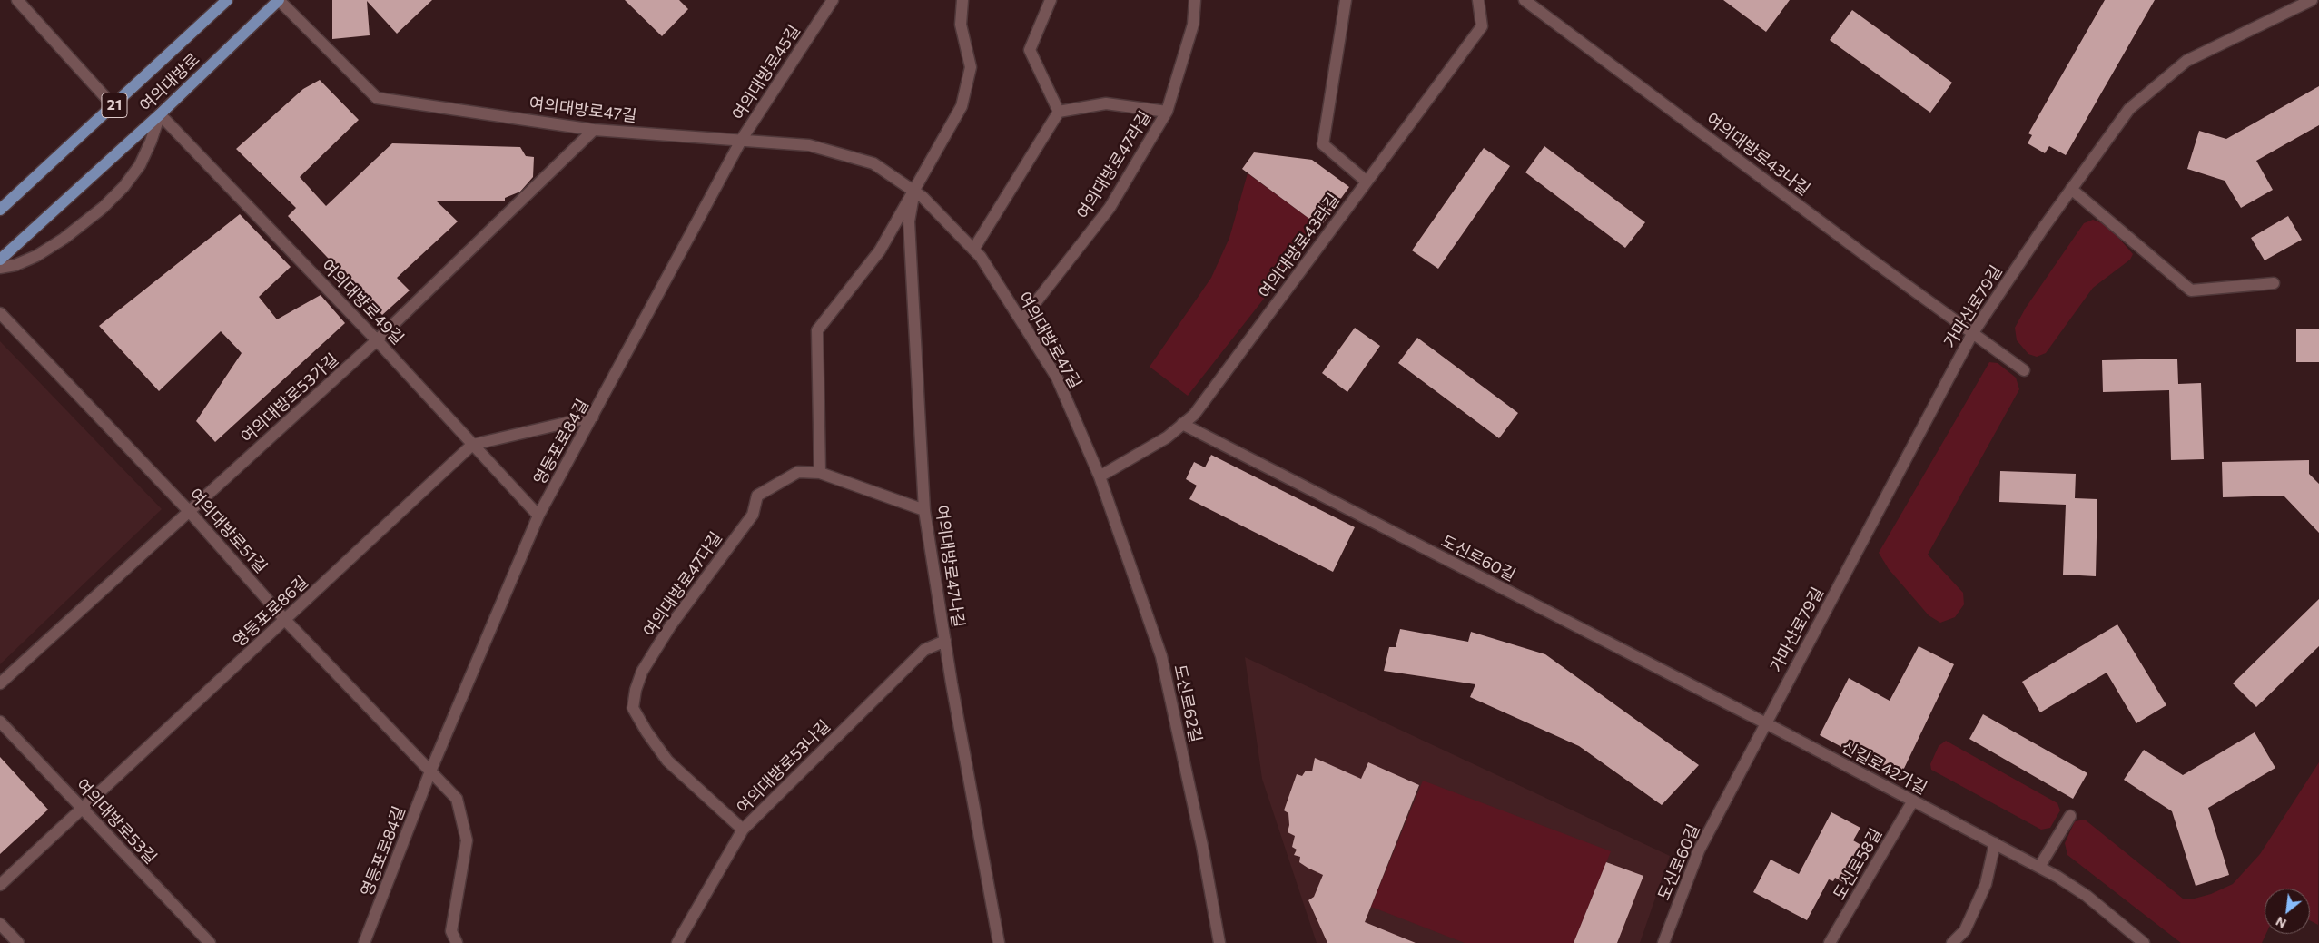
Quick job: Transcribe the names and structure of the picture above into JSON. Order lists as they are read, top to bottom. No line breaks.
{"streets":{"main road":["여의대방로","21"],"street":["여의대방로45길","여의대방로47길","여의대방로43나길","여의대방로47라길","여의대방로43라길","여의대방로49길","가마산로79길","여의대방로53가길","영등포로84길","여의대방로51길","도신로60길","여의대방로47나길","여의대방로47다길","영등포로86길","도신로62길","여의대방로53나길","신길로42가길","여의대방로53길","도신로58길"]},"crossings":[["여의대방로45길","여의대방로47길"],["여의대방로45길","영등포로84길"],["여의대방로","여의대방로47길"],["여의대방로","여의대방로49길"],["여의대방로47길","여의대방로47라길"],["여의대방로47길","여의대방로43라길"],["여의대방로47길","여의대방로53가길"],["여의대방로47길","영등포로84길"],["여의대방로47길","여의대방로47나길"],["여의대방로47길","도신로62길"],["여의대방로43나길","가마산로79길"],["여의대방로43라길","도신로60길"],["여의대방로43라길","도신로62길"],["여의대방로49길","여의대방로53가길"],["여의대방로49길","영등포로84길"],["여의대방로49길","영등포로86길"],["가마산로79길","도신로60길"],["가마산로79길","신길로42가길"],["여의대방로53가길","여의대방로51길"],["영등포로84길","여의대방로51길"],["여의대방로51길","영등포로86길"],["도신로60길","신길로42가길"],["여의대방로47나길","여의대방로47다길"],["여의대방로47나길","여의대방로53나길"],["여의대방로47다길","여의대방로53나길"],["영등포로86길","여의대방로53길"],["신길로42가길","도신로58길"]],"north":"bottom left"}
